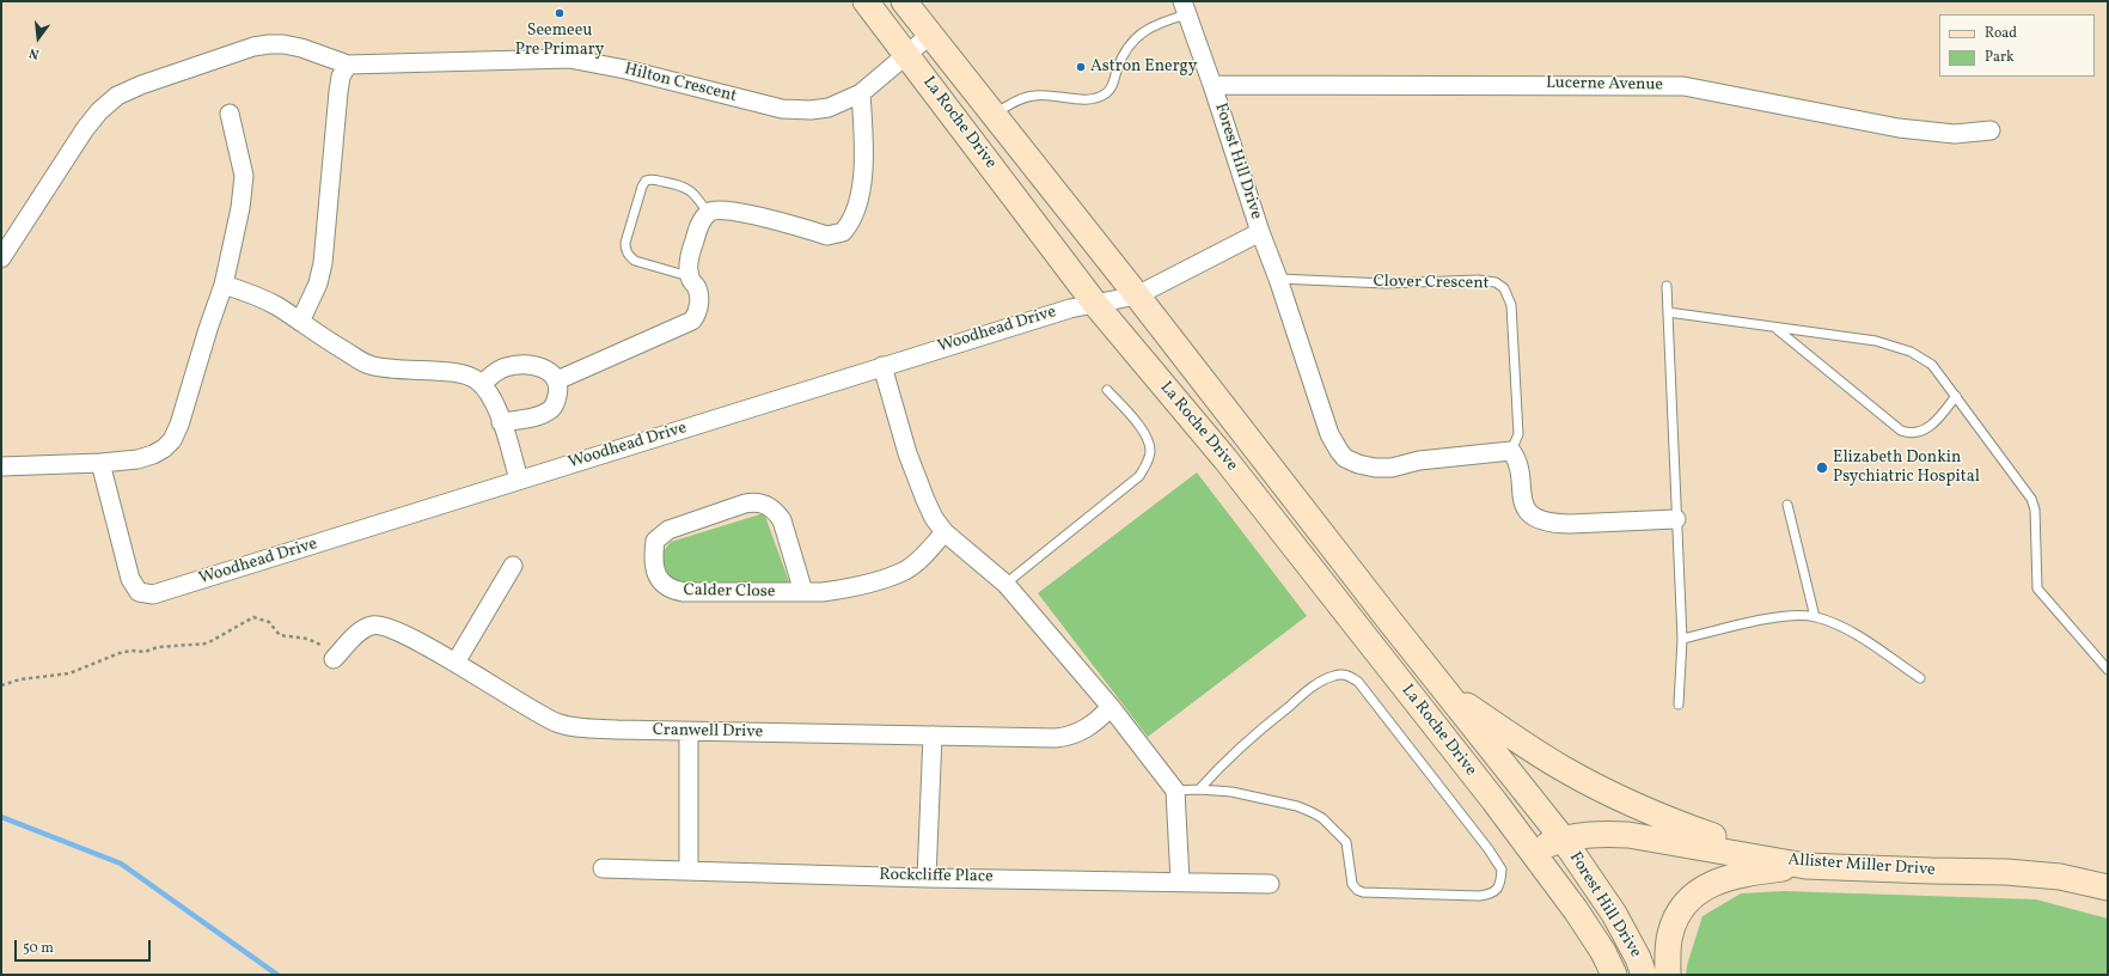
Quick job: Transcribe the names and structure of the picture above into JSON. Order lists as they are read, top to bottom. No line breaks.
{"streets":{"street":["Hilton Crescent","Lucerne Avenue","La Roche Drive","Forest Hill Drive","Woodhead Drive","Calder Close","Cranwell Drive","Allister Miller Drive","Rockcliffe Place"],"lane":["Clover Crescent"]},"crossings":[["Hilton Crescent","La Roche Drive"],["Lucerne Avenue","Forest Hill Drive"],["La Roche Drive","Forest Hill Drive"],["La Roche Drive","Woodhead Drive"],["La Roche Drive","Allister Miller Drive"],["Forest Hill Drive","Woodhead Drive"],["Forest Hill Drive","Allister Miller Drive"]],"places":["Seemeeu Pre Primary","Astron Energy","Elizabeth Donkin Psychiatric Hospital"],"legend":["Road","Park"],"scale_bar":"50 m","north":"bottom"}
